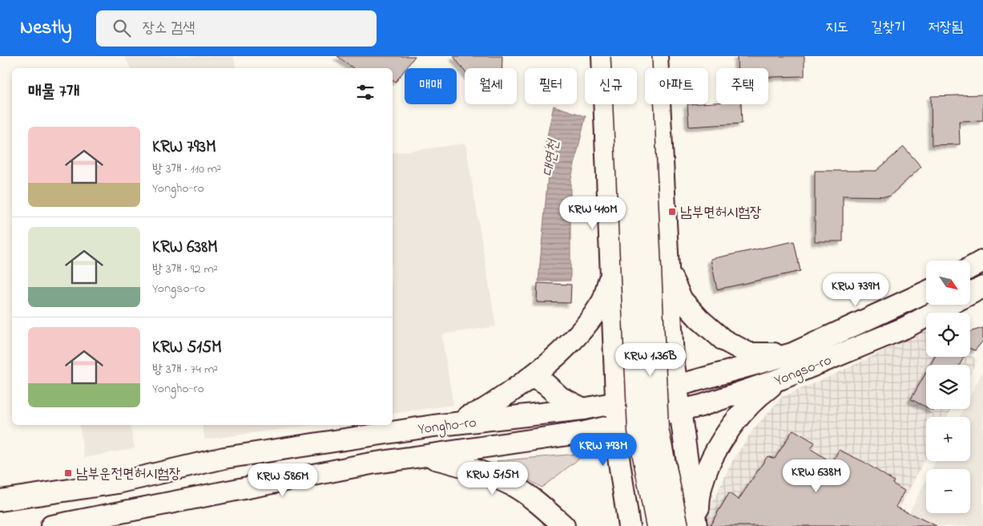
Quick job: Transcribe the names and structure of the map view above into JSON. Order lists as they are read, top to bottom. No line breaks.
{"streets":{"main road":["Yongso-ro","Yongho-ro"]},"crossings":[["Yongso-ro","Yongho-ro"]],"water":["대연천"],"places":{"transit":["남부면허시험장","남부운전면허시험장"]},"north":"bottom right","page":{"header":"Nestly","search":"장소 검색","nav":["지도","길찾기","저장됨"],"chip":["매매","월세","필터","신규","아파트","주택"],"heading":"매물 7개","list":[{"name":"KRW 793M","note":"방 3개 · 110 m² · Yongho-ro"},{"name":"KRW 638M","note":"방 3개 · 92 m² · Yongso-ro"},{"name":"KRW 515M","note":"방 3개 · 74 m² · Yongho-ro"}],"price":["KRW 410M","KRW 739M","KRW 1.36B","KRW 793M","KRW 638M","KRW 515M","KRW 586M"],"map_buttons":["+","−"]}}
